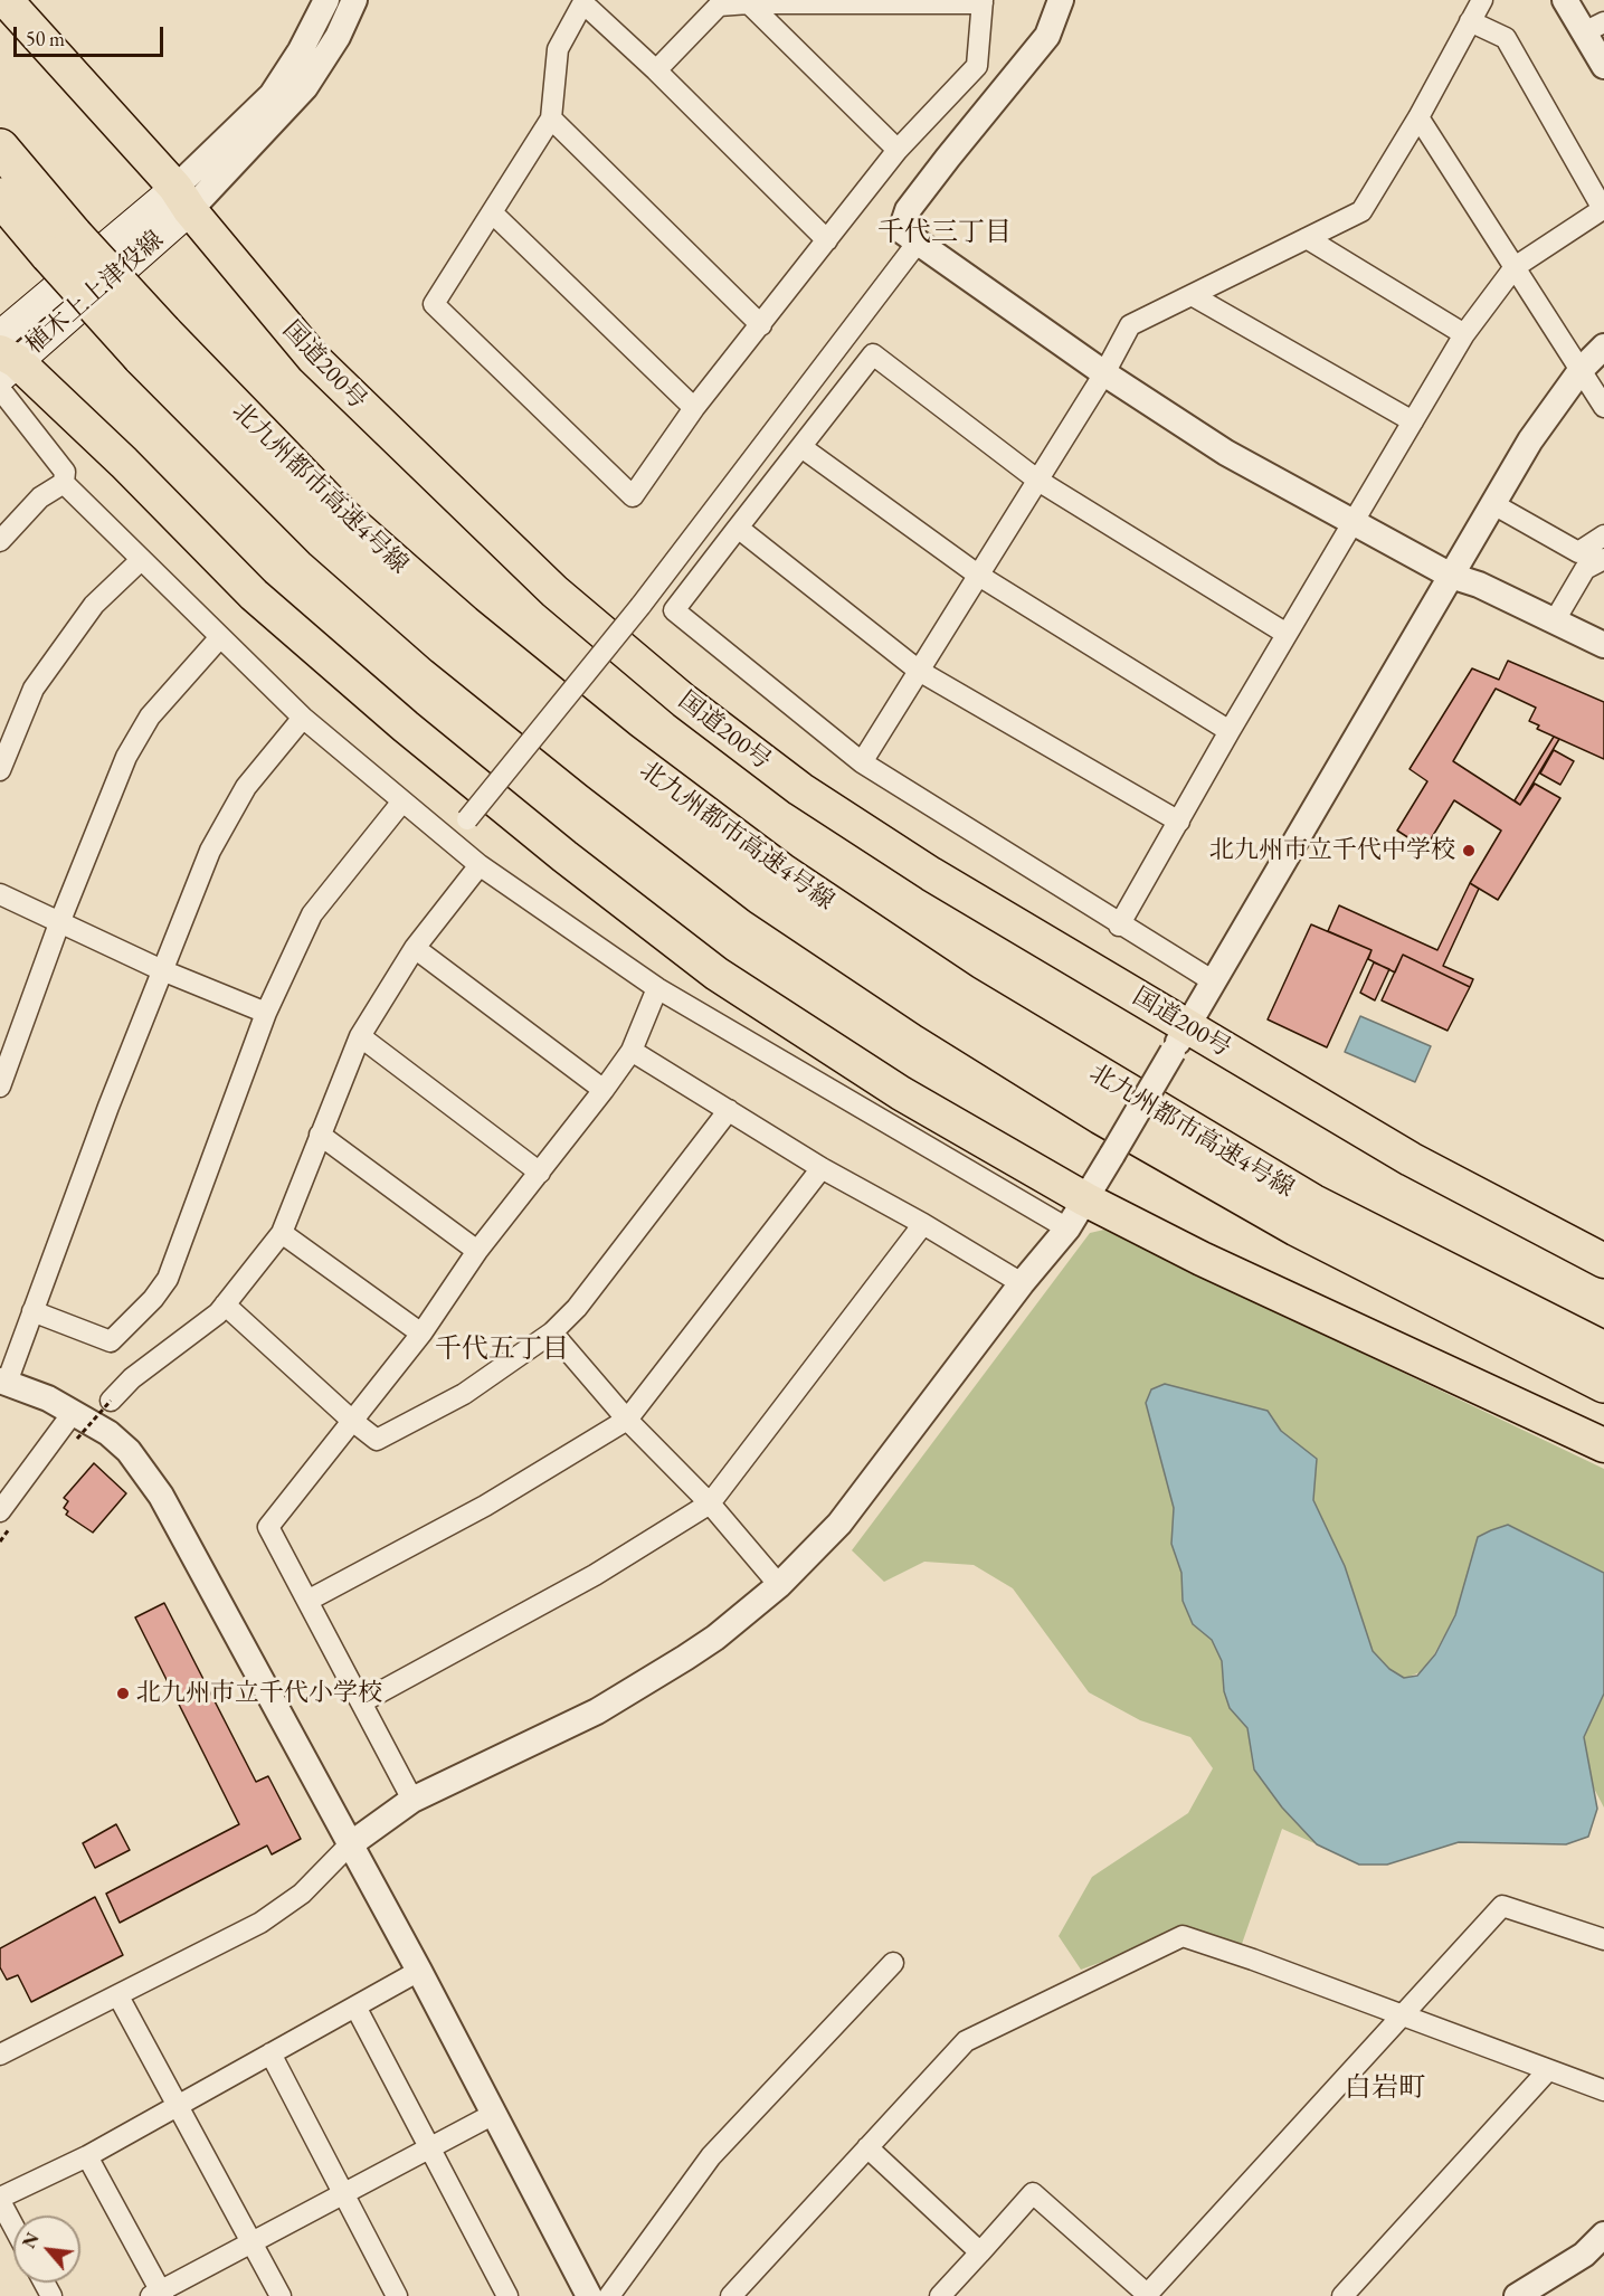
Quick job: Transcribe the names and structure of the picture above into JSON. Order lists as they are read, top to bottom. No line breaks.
{"streets":{"highway":["国道200号","北九州都市高速4号線"],"main road":["植木上上津役線"]},"crossings":[["植木上上津役線","国道200号"]],"districts":["千代三丁目","千代五丁目","白岩町"],"places":["北九州市立千代中学校","北九州市立千代小学校"],"scale_bar":"50 m","north":"top left"}
